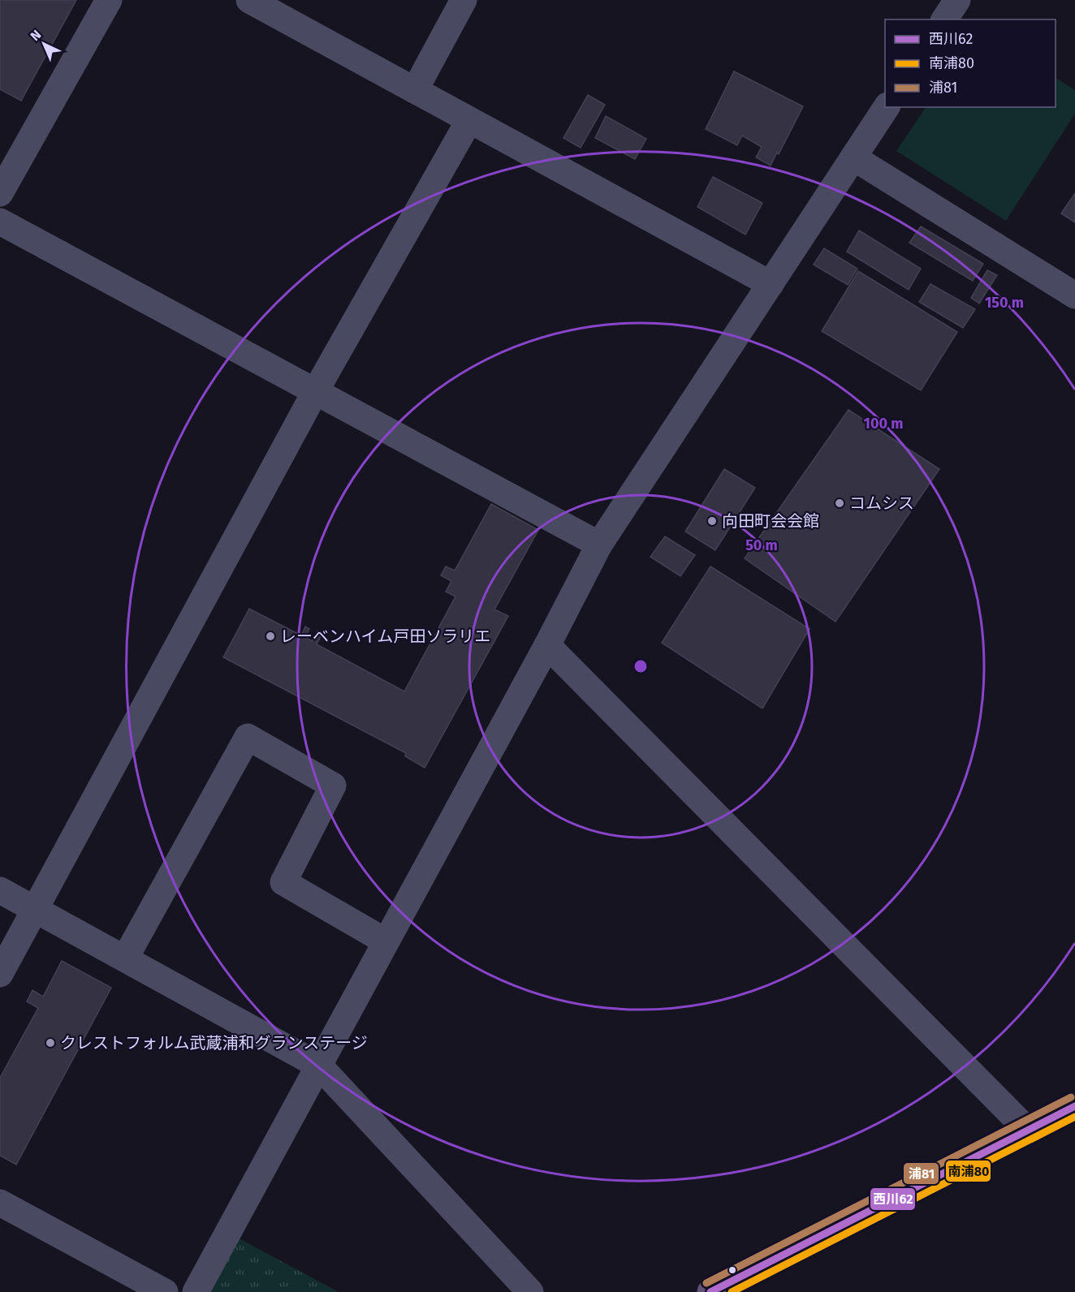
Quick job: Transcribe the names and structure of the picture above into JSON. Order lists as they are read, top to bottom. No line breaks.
{"places":["コムシス","向田町会会館","レーベンハイム戸田ソラリエ","クレストフォルム武蔵浦和グランステージ"],"lines":["transit line 浦81","transit line 西川62","transit line 南浦80"],"legend":["西川62","南浦80","浦81"],"north":"top left","rings":["150 m","100 m","50 m"]}
